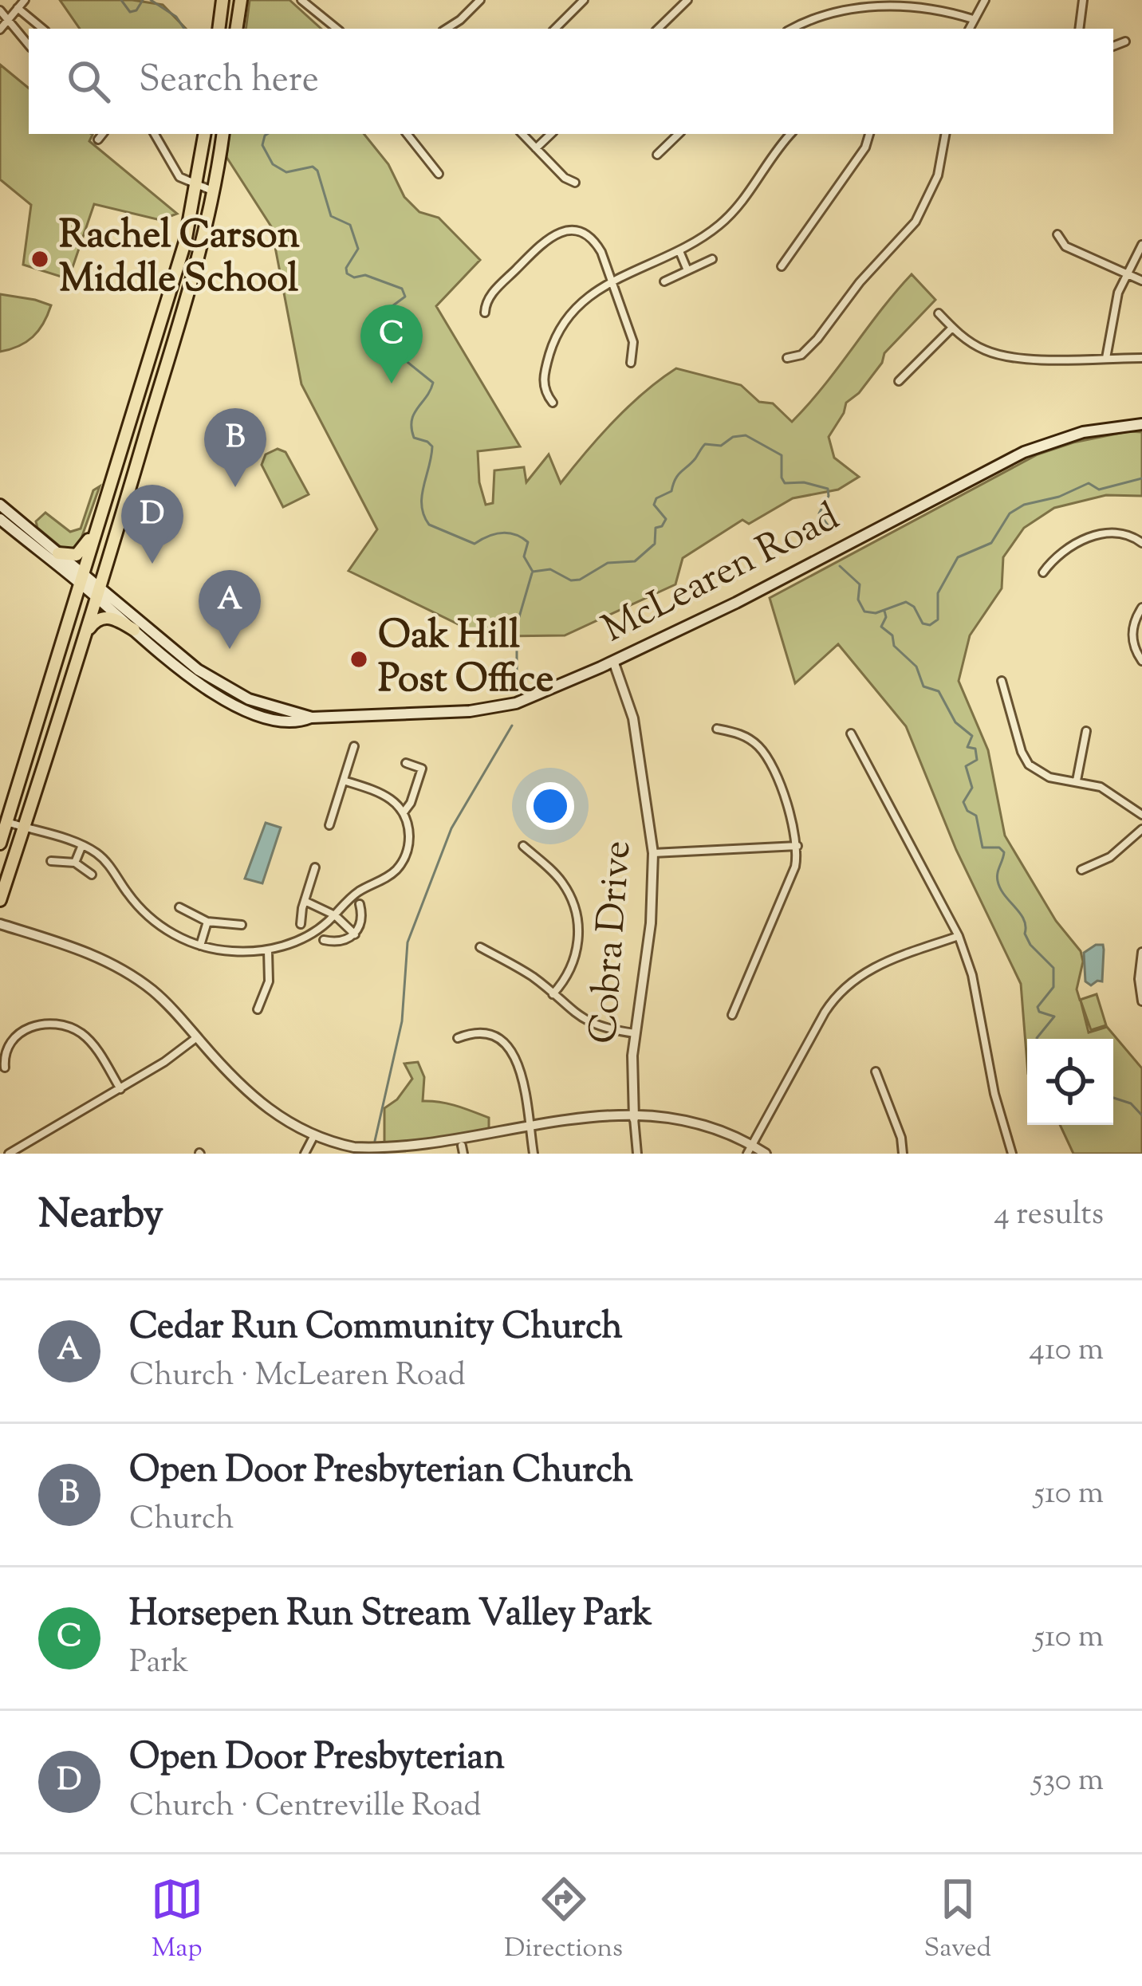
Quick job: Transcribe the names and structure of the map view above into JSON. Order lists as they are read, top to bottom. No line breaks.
{"streets":{"main road":["McLearen Road"],"street":["Cobra Drive"]},"crossings":[["McLearen Road","Cobra Drive"]],"places":["Rachel Carson Middle School","Oak Hill Post Office"],"page":{"search":"Search here","pins":["C","B","D","A"],"heading":["Nearby","4 results"],"list":[{"mark":"A","name":"Cedar Run Community Church","note":"Church · McLearen Road","value":"410 m"},{"mark":"B","name":"Open Door Presbyterian Church","note":"Church","value":"510 m"},{"mark":"C","name":"Horsepen Run Stream Valley Park","note":"Park","value":"510 m"},{"mark":"D","name":"Open Door Presbyterian","note":"Church · Centreville Road","value":"530 m"}],"nav":["Map","Directions","Saved"]}}
